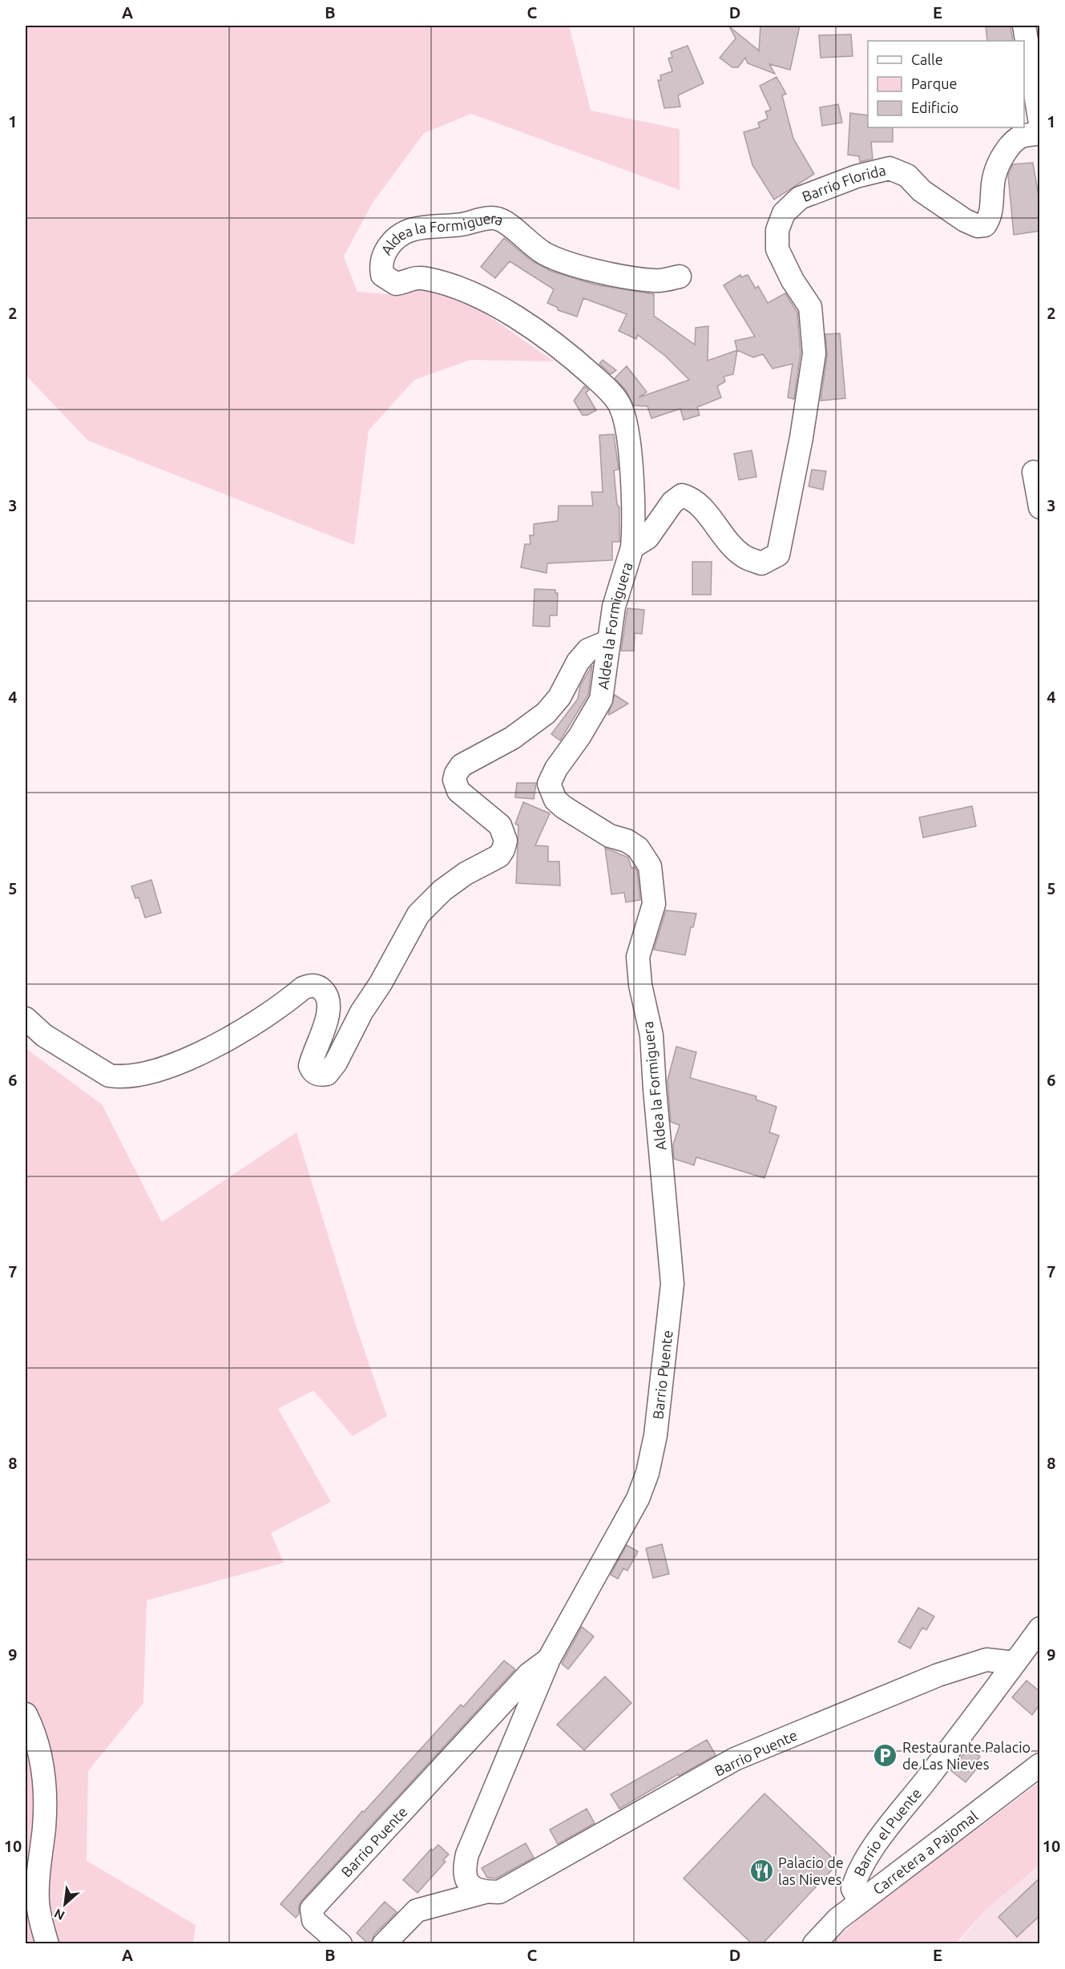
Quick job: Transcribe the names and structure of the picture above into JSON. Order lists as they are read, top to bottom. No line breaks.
{"streets":{"street":["Barrio Florida","Aldea la Formiguera","Barrio Puente","Barrio el Puente","Carretera a Pajomal"]},"crossings":[["Barrio Florida","Aldea la Formiguera"],["Aldea la Formiguera","Barrio Puente"],["Barrio Puente","Barrio el Puente"],["Barrio el Puente","Carretera a Pajomal"]],"places":{"parking":["Restaurante Palacio de Las Nieves"],"restaurant":["Palacio de las Nieves"]},"legend":["Calle","Parque","Edificio"],"north":"bottom left","grid":{"columns":["A","B","C","D","E"],"rows":["1","2","3","4","5","6","7","8","9","10"]}}
